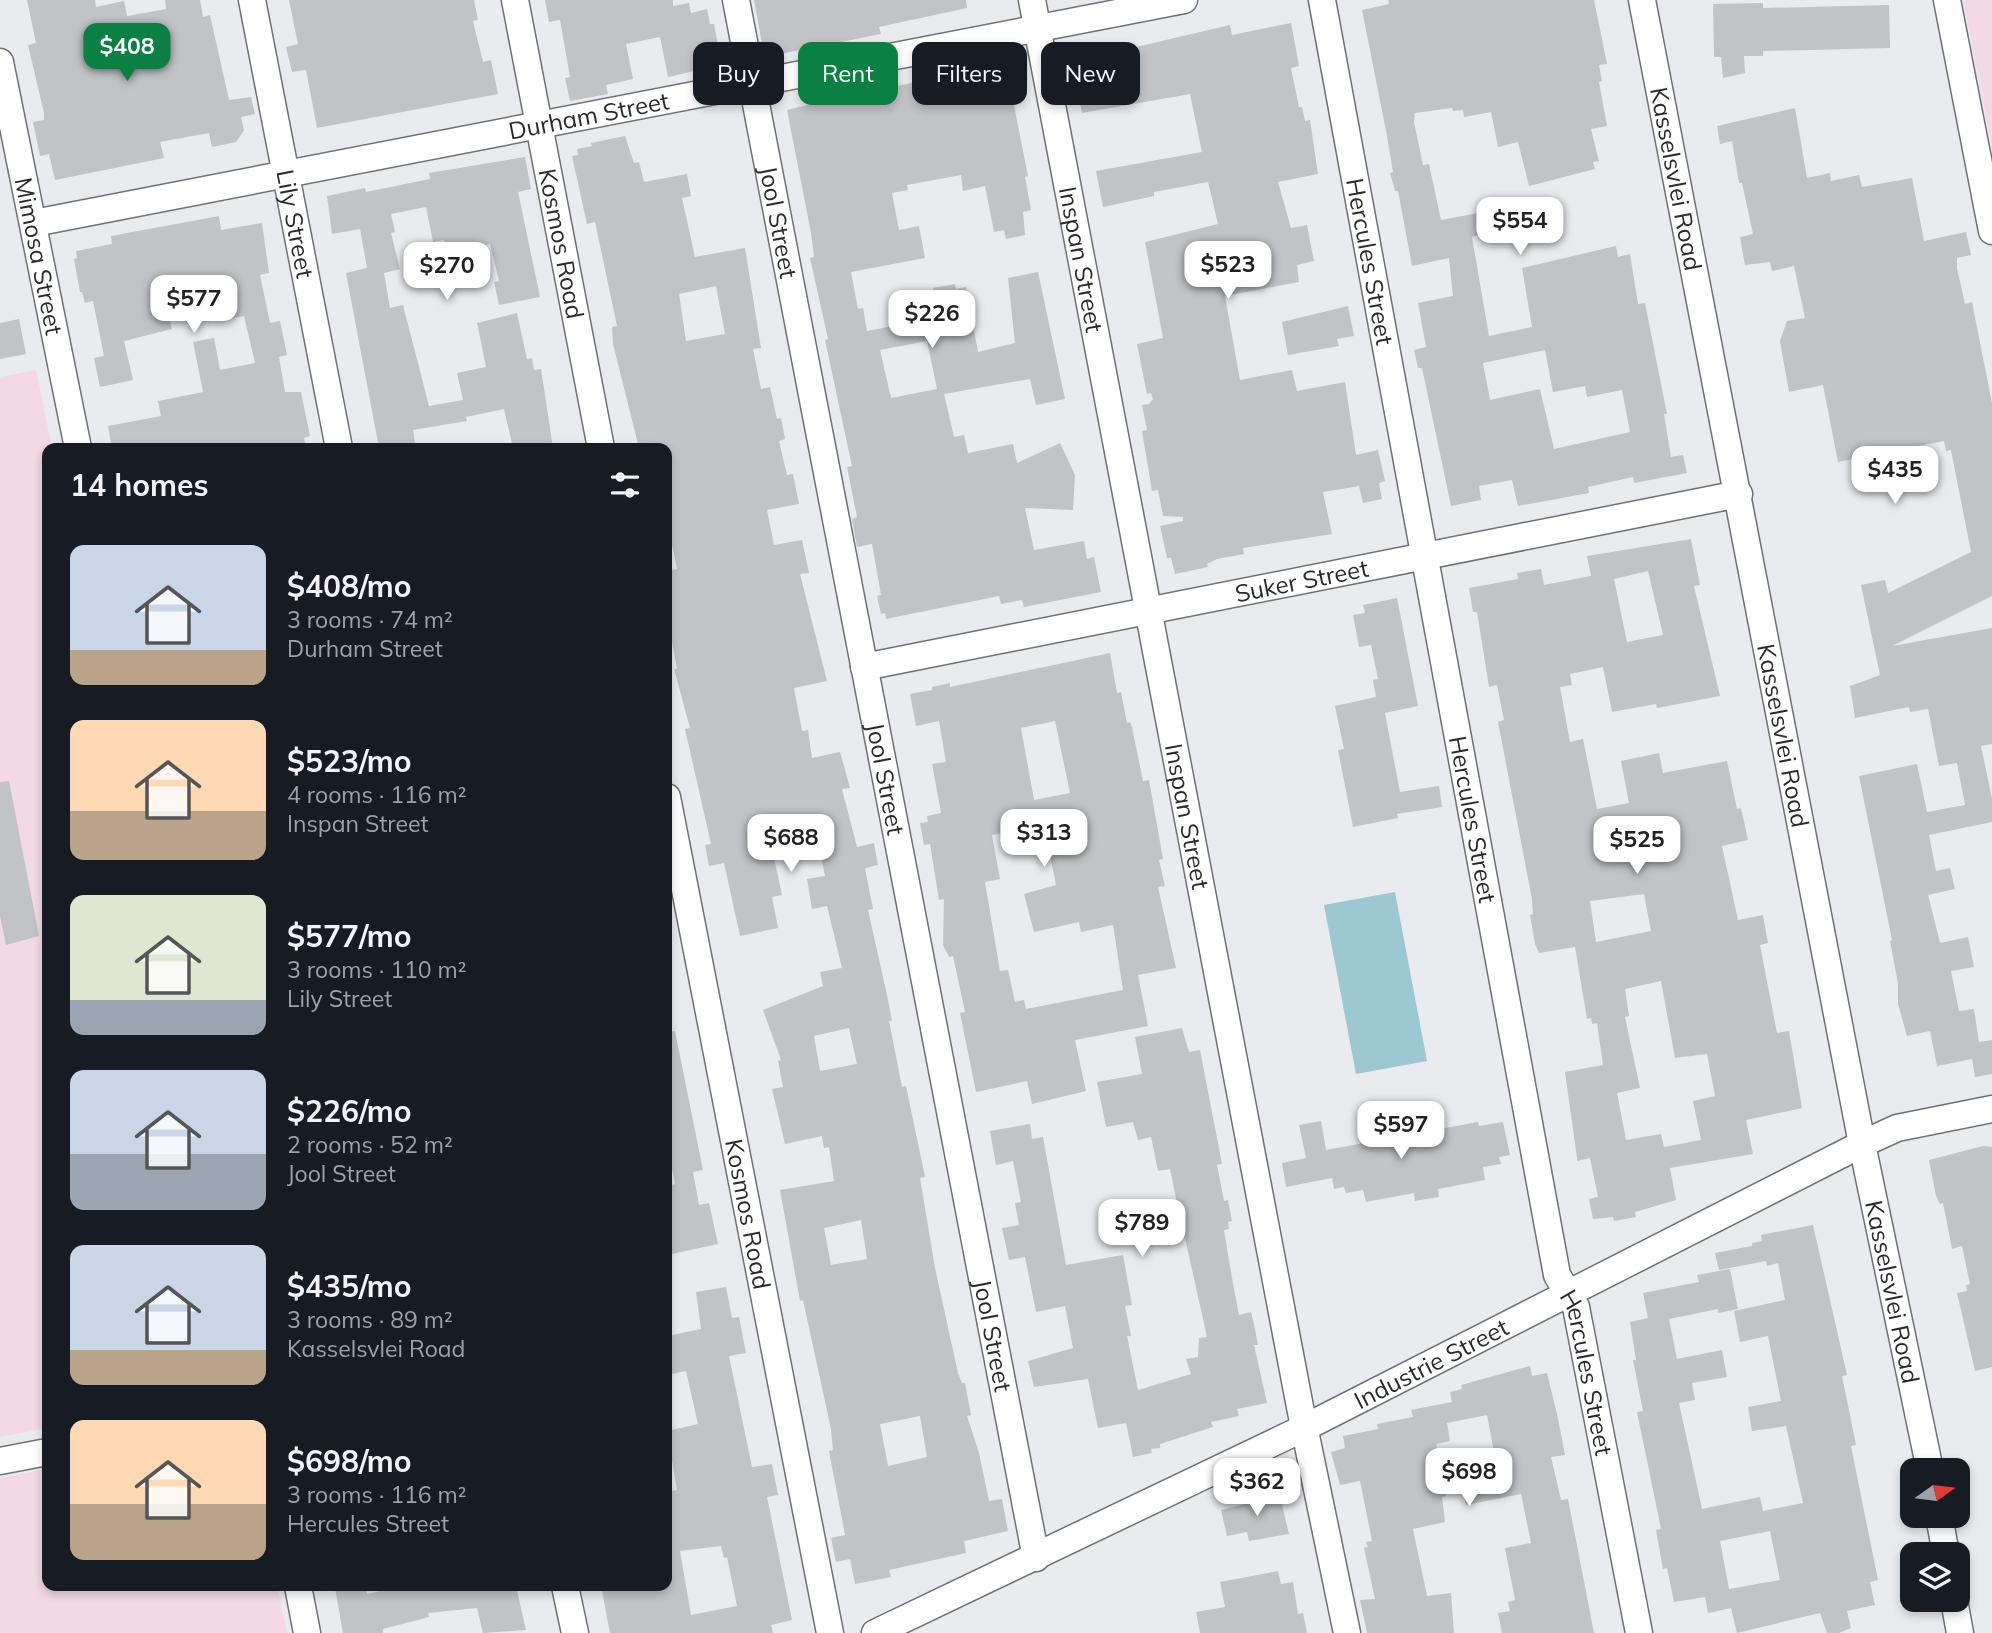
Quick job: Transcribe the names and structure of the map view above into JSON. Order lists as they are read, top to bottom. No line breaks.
{"streets":{"street":["Durham Street","Kasselsvlei Road","Jool Street","Lily Street","Kosmos Road","Mimosa Street","Inspan Street","Hercules Street","Suker Street","Industrie Street"]},"crossings":[["Durham Street","Lily Street"],["Durham Street","Kosmos Road"],["Durham Street","Mimosa Street"],["Durham Street","Inspan Street"],["Kasselsvlei Road","Suker Street"],["Kasselsvlei Road","Industrie Street"],["Jool Street","Suker Street"],["Jool Street","Industrie Street"],["Inspan Street","Suker Street"],["Inspan Street","Industrie Street"],["Hercules Street","Suker Street"],["Hercules Street","Industrie Street"]],"north":"right","page":{"price":["$408","$554","$523","$270","$577","$226","$435","$313","$688","$525","$597","$789","$698","$362"],"chip":["Buy","Rent","Filters","New"],"heading":"14 homes","list":[{"name":"$408/mo","note":"3 rooms · 74 m² · Durham Street"},{"name":"$523/mo","note":"4 rooms · 116 m² · Inspan Street"},{"name":"$577/mo","note":"3 rooms · 110 m² · Lily Street"},{"name":"$226/mo","note":"2 rooms · 52 m² · Jool Street"},{"name":"$435/mo","note":"3 rooms · 89 m² · Kasselsvlei Road"},{"name":"$698/mo","note":"3 rooms · 116 m² · Hercules Street"}]}}
